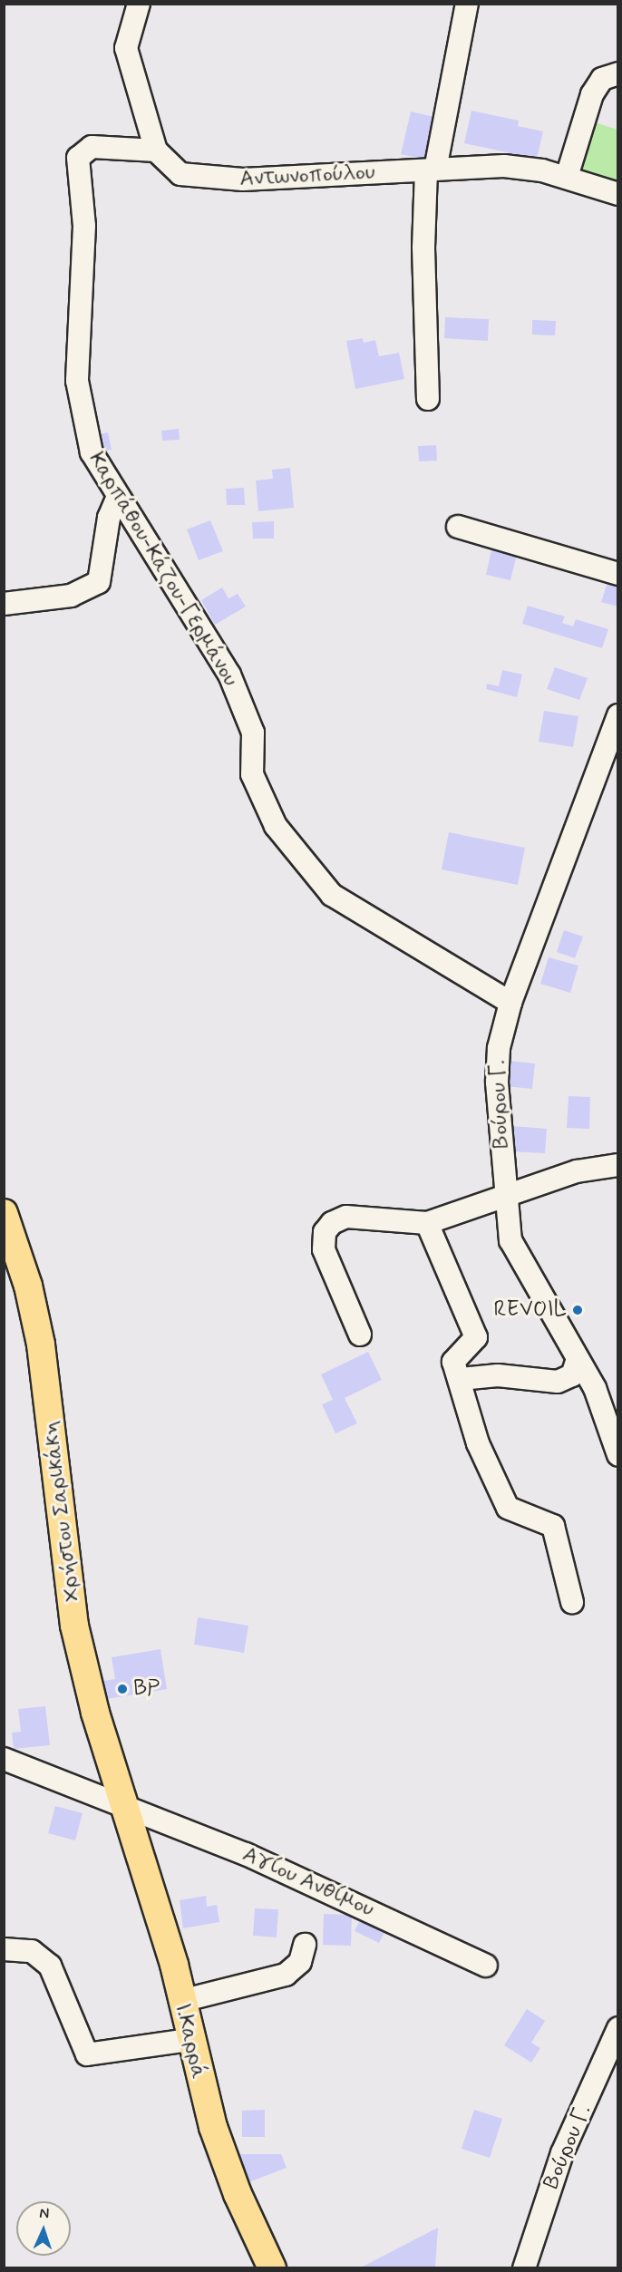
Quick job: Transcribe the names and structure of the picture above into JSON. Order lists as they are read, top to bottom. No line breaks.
{"streets":{"main road":["Χρήστου Σαρικάκη","Ι.Καρρά"],"street":["Αντωνοπούλου","Καρπάθου-Κάζου-Γερμάνου","Βούρου Γ.","Αγίου Ανθίμου"]},"crossings":[["Αντωνοπούλου","Καρπάθου-Κάζου-Γερμάνου"],["Καρπάθου-Κάζου-Γερμάνου","Βούρου Γ."],["Χρήστου Σαρικάκη","Αγίου Ανθίμου"],["Χρήστου Σαρικάκη","Ι.Καρρά"],["Αγίου Ανθίμου","Ι.Καρρά"]],"places":["REVOIL","BP"],"north":"top"}
